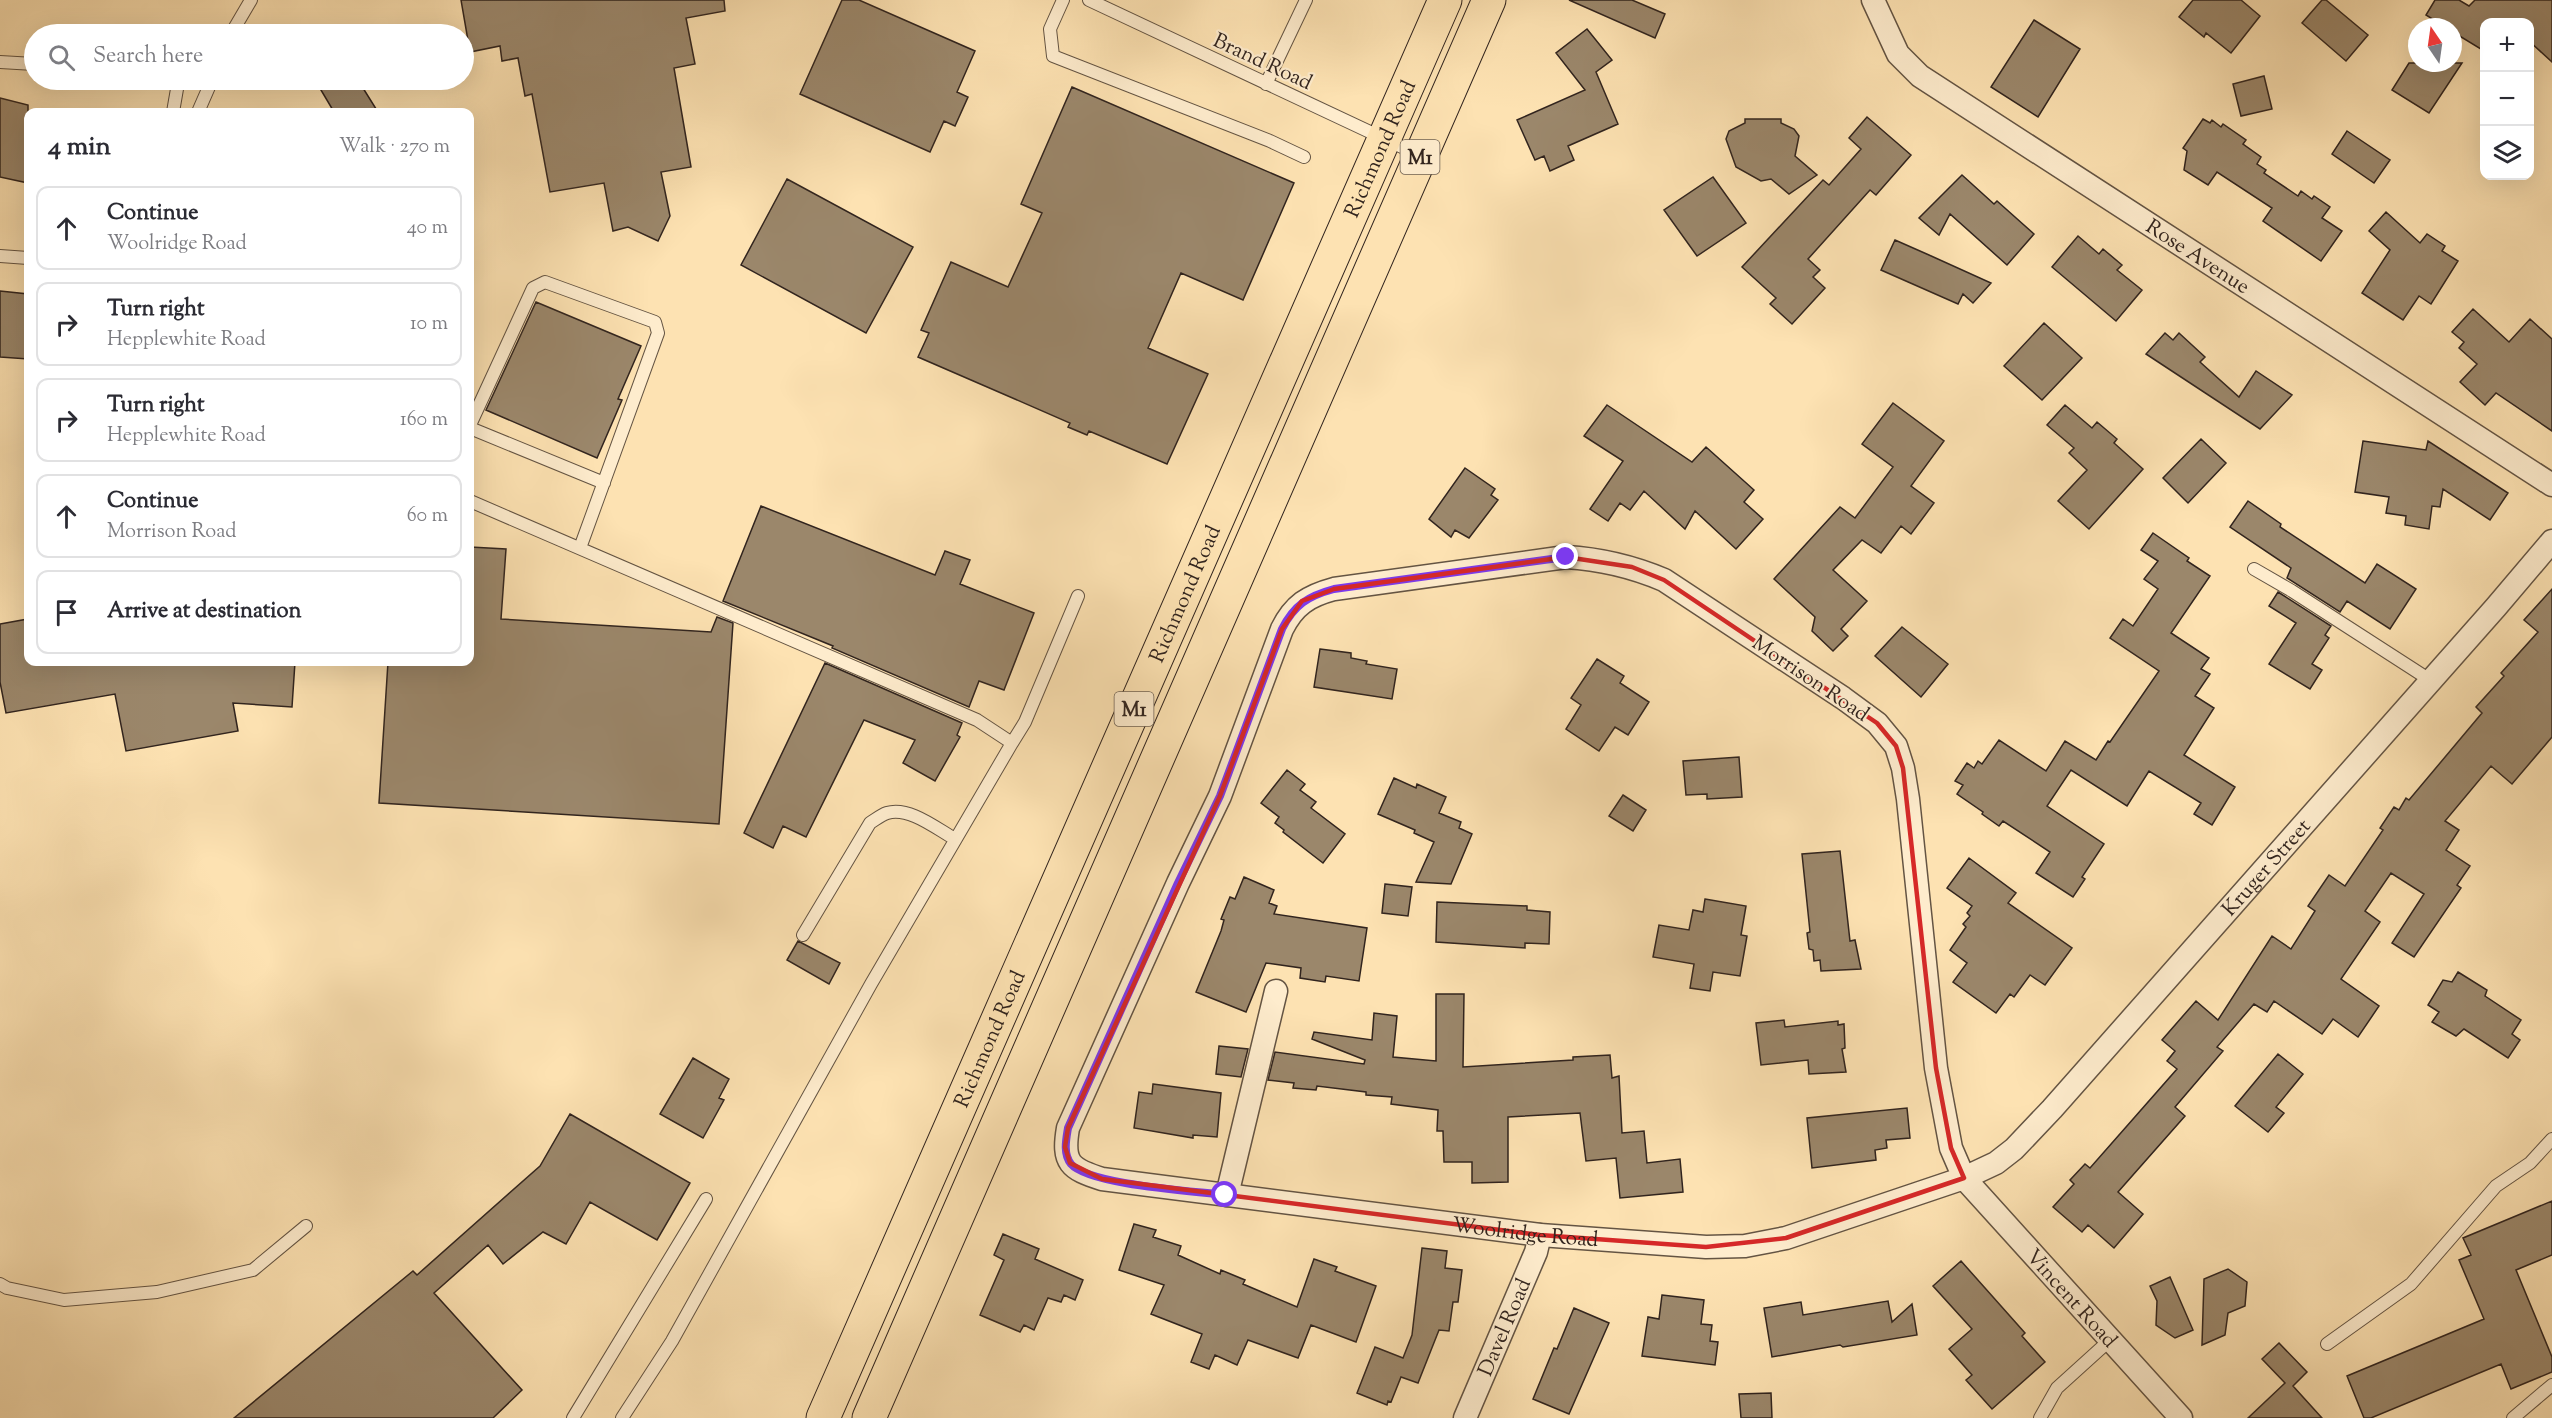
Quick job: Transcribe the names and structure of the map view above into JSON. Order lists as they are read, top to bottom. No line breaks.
{"streets":{"highway":["Richmond Road","M1"],"street":["Rose Avenue","Morrison Road","Kruger Street","Woolridge Road","Vincent Road","Davel Road"],"lane":["Brand Road"]},"crossings":[["Brand Road","Richmond Road"],["Morrison Road","Kruger Street"],["Morrison Road","Woolridge Road"],["Morrison Road","Vincent Road"],["Kruger Street","Woolridge Road"],["Kruger Street","Vincent Road"],["Woolridge Road","Vincent Road"],["Woolridge Road","Davel Road"]],"north":"top","page":{"map_buttons":["+","−"],"search":"Search here","heading":["4 min","Walk · 270 m"],"list":[["Continue","Woolridge Road","40 m"],["Turn right","Hepplewhite Road","10 m"],["Turn right","Hepplewhite Road","160 m"],["Continue","Morrison Road","60 m"],"Arrive at destination"]}}
